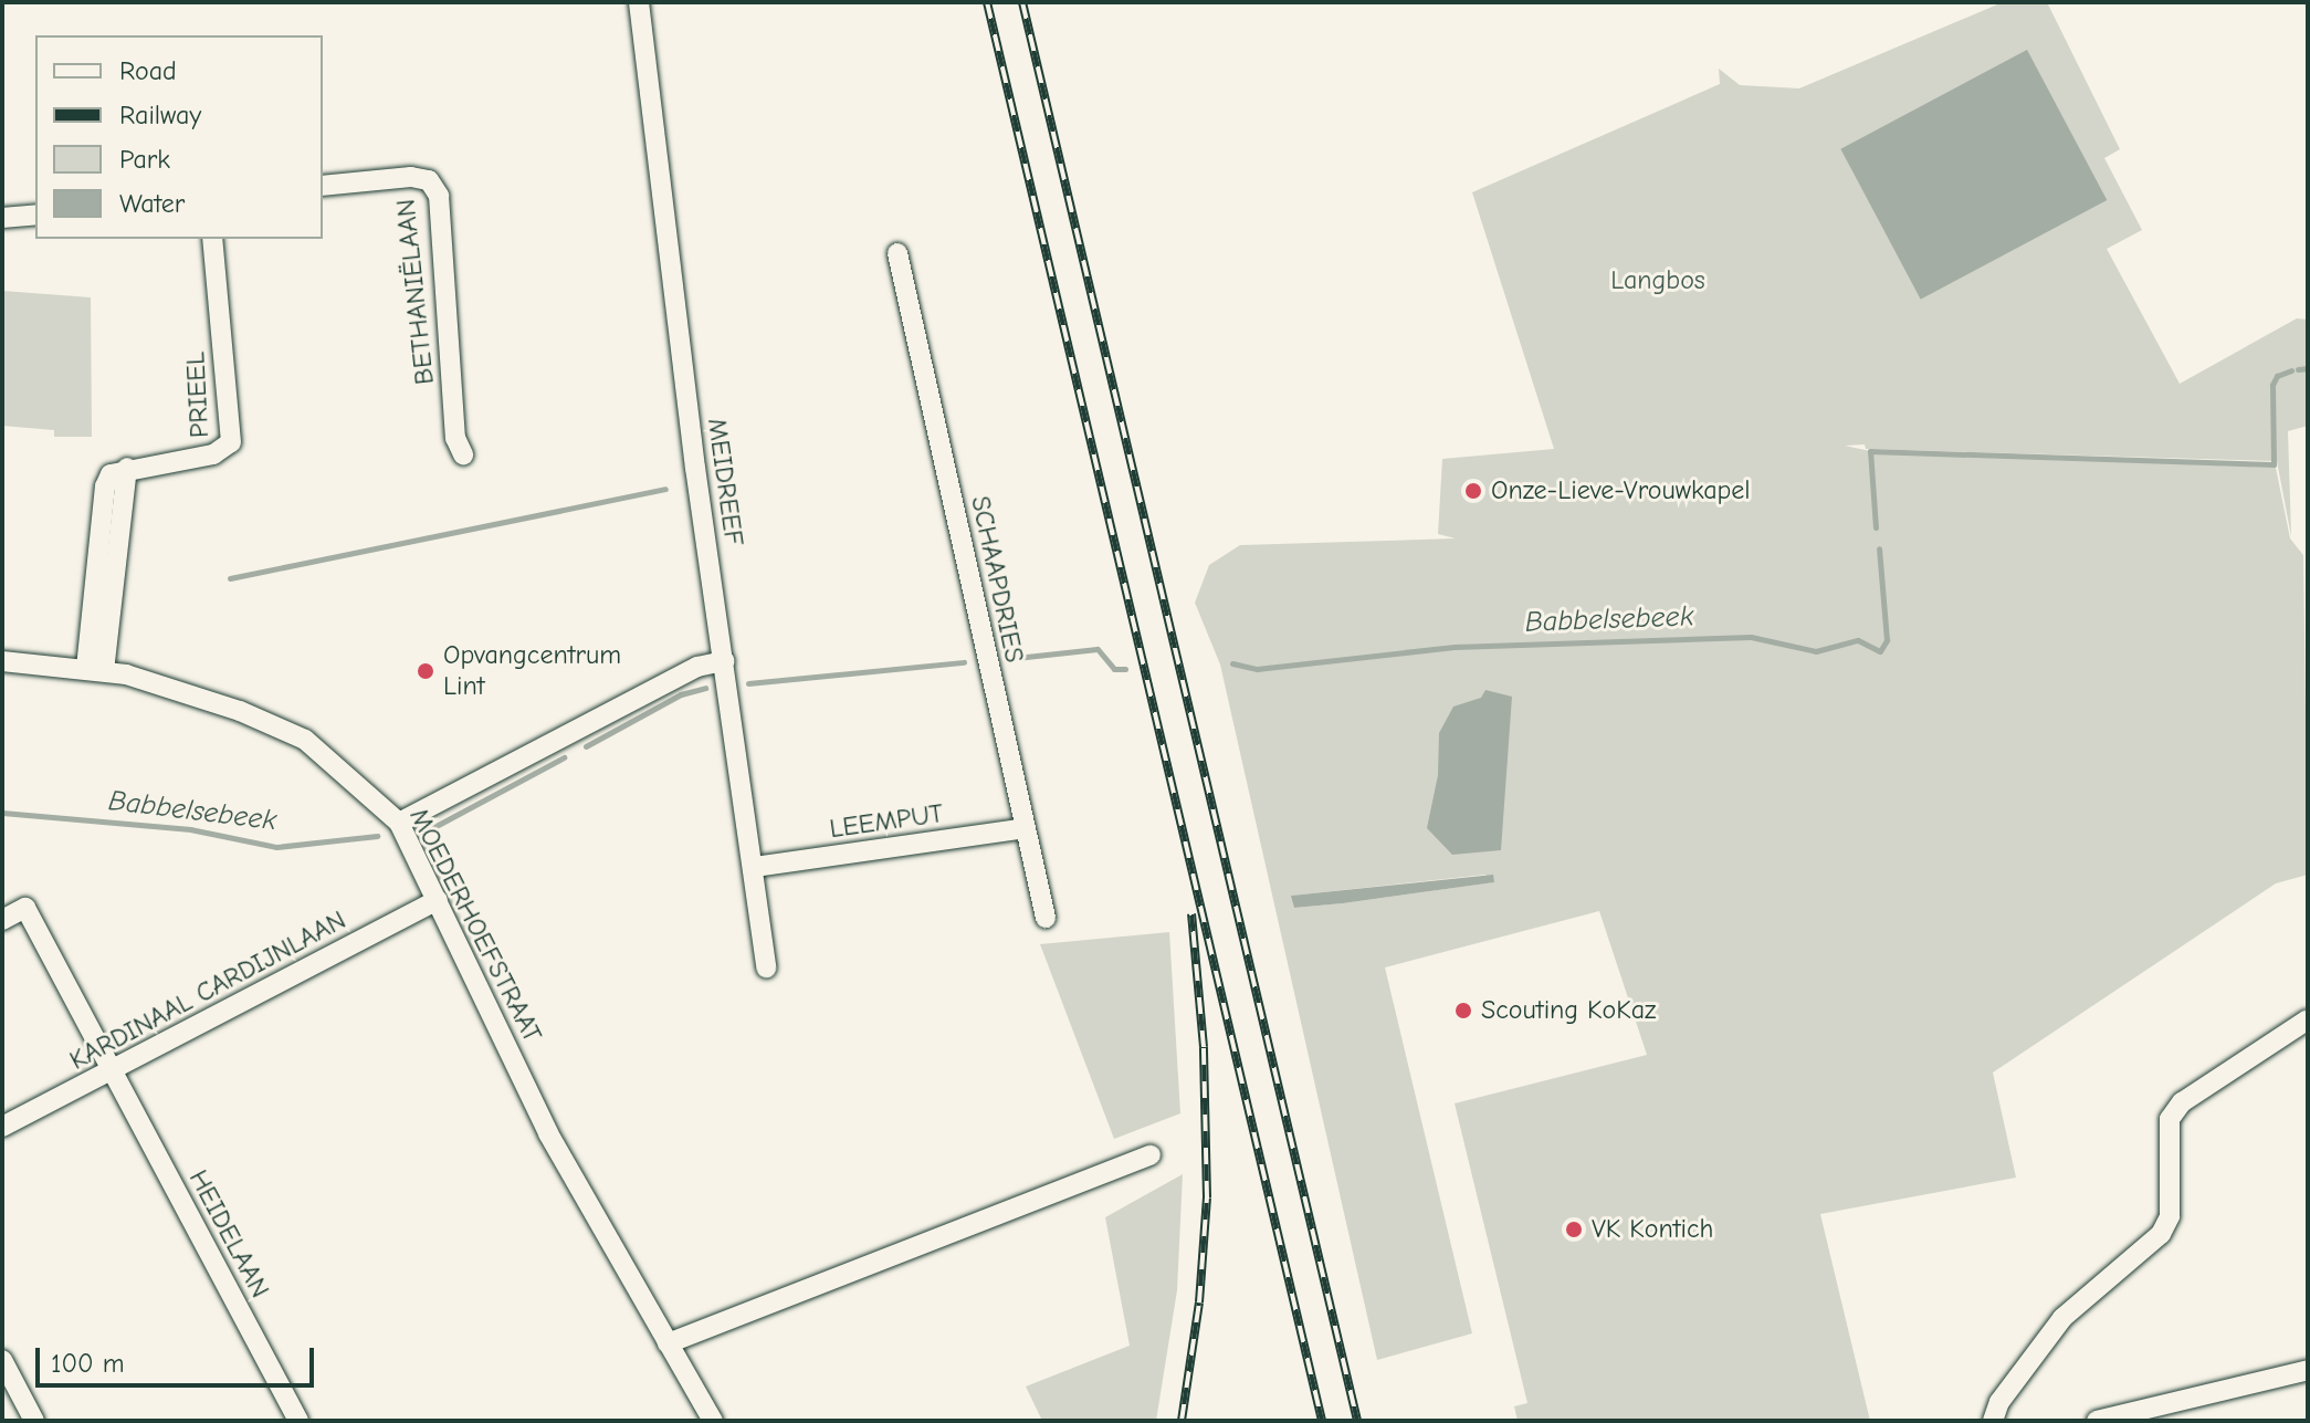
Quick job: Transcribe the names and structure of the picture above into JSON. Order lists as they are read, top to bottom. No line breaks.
{"streets":{"street":["BETHANIËLAAN","PRIEEL","MEIDREEF","SCHAAPDRIES","LEEMPUT","MOEDERHOEFSTRAAT","KARDINAAL CARDIJNLAAN","HEIDELAAN"]},"crossings":[["PRIEEL","MOEDERHOEFSTRAAT"],["MEIDREEF","LEEMPUT"],["SCHAAPDRIES","LEEMPUT"],["MOEDERHOEFSTRAAT","KARDINAAL CARDIJNLAAN"],["KARDINAAL CARDIJNLAAN","HEIDELAAN"]],"water":["Babbelsebeek"],"parks":["Langbos"],"places":["Onze-Lieve-Vrouwkapel","Opvangcentrum Lint","Scouting KoKaz","VK Kontich"],"legend":["Road","Railway","Park","Water"],"scale_bar":"100 m"}
